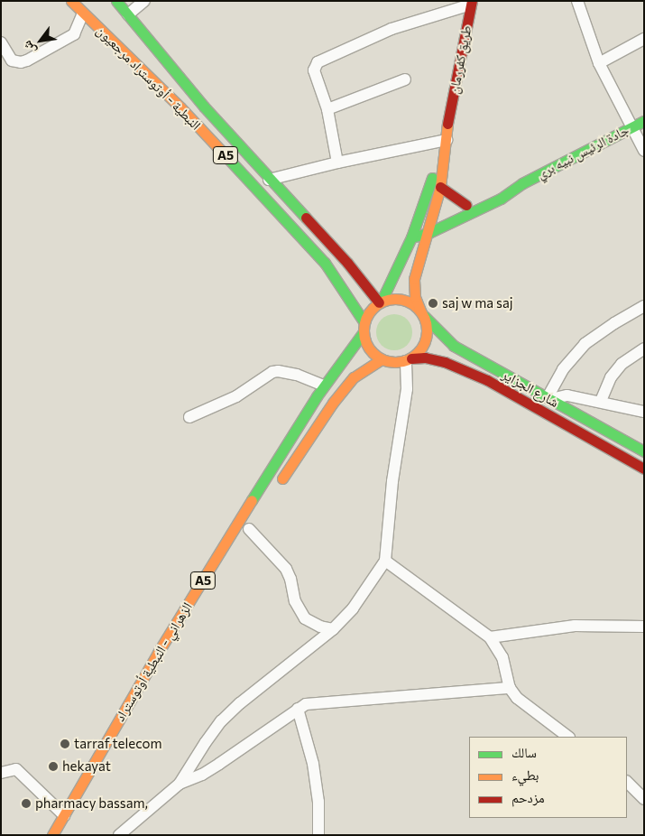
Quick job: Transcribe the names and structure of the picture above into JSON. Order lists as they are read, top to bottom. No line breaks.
{"streets":{"main road":["طريق كفررمان","النبطية - أوتوستراد مرجعيون","جادة الرئيس نبيه بري","A5","شارع الجزاير","الزهراني - النبطية أوتوستراد"]},"crossings":[["النبطية - أوتوستراد مرجعيون","شارع الجزاير"],["النبطية - أوتوستراد مرجعيون","الزهراني - النبطية أوتوستراد"],["شارع الجزاير","الزهراني - النبطية أوتوستراد"]],"places":["saj w ma saj","tarraf telecom","hekayat","pharmacy bassam,"],"legend":["سالك","بطيء","مزدحم"],"north":"bottom left"}
